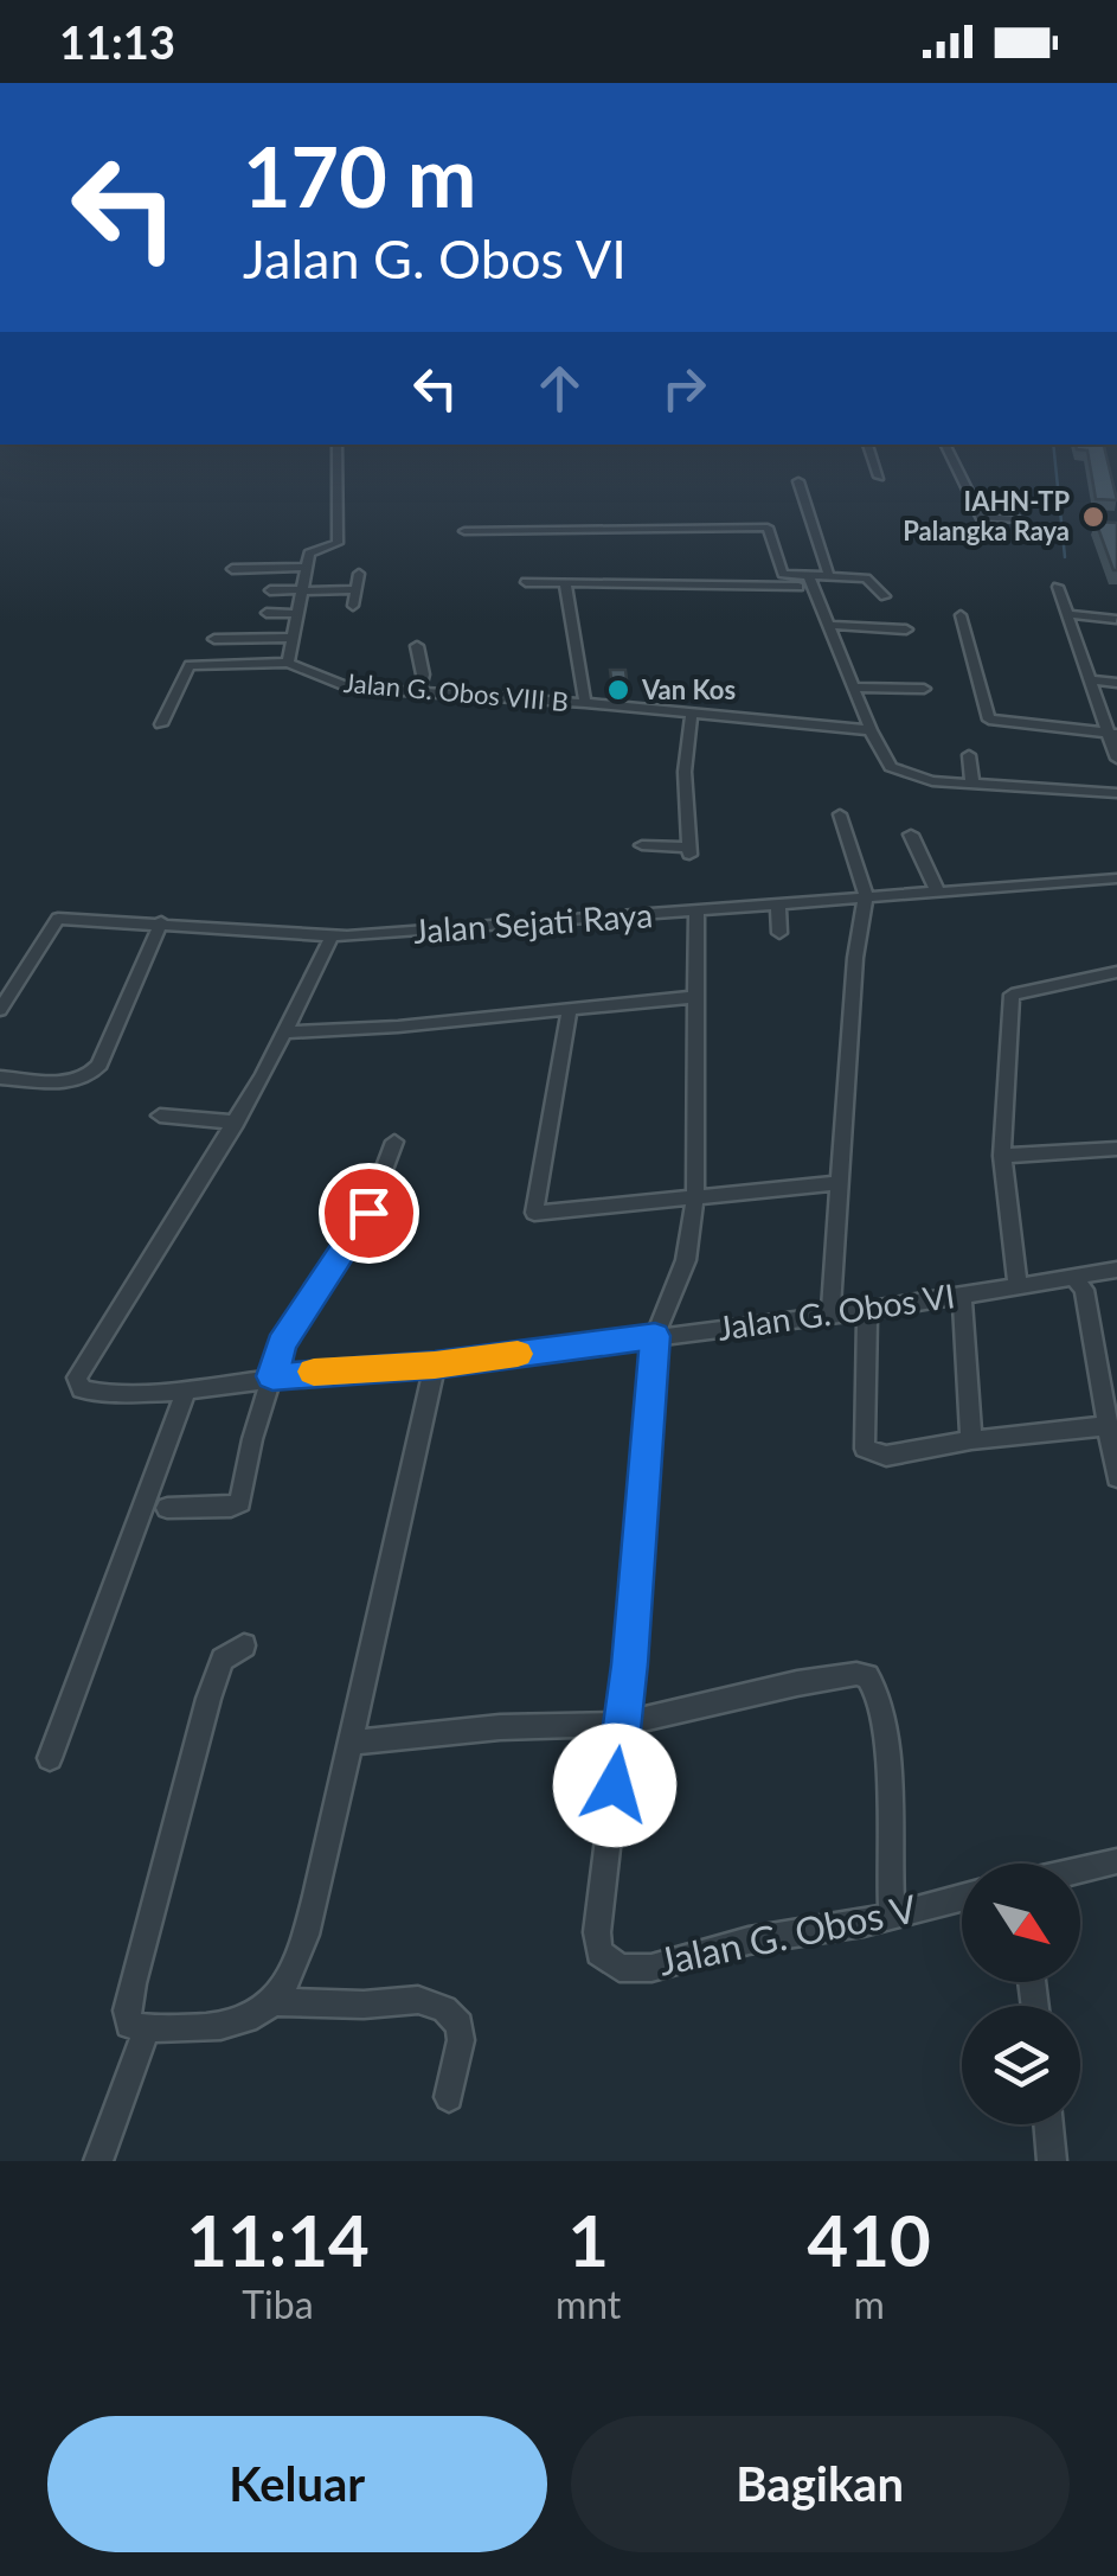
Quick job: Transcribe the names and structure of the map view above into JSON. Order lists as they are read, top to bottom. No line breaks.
{"streets":{"street":["Jalan G. Obos VIII B","Jalan Sejati Raya","Jalan G. Obos VI","Jalan G. Obos V"]},"places":["IAHN-TP Palangka Raya","Van Kos"],"north":"bottom right","page":{"status":"11:13","turn":["170 m","Jalan G. Obos VI"],"eta":["11:14","Tiba","1","mnt","410","m"],"buttons":["Keluar","Bagikan"]}}
